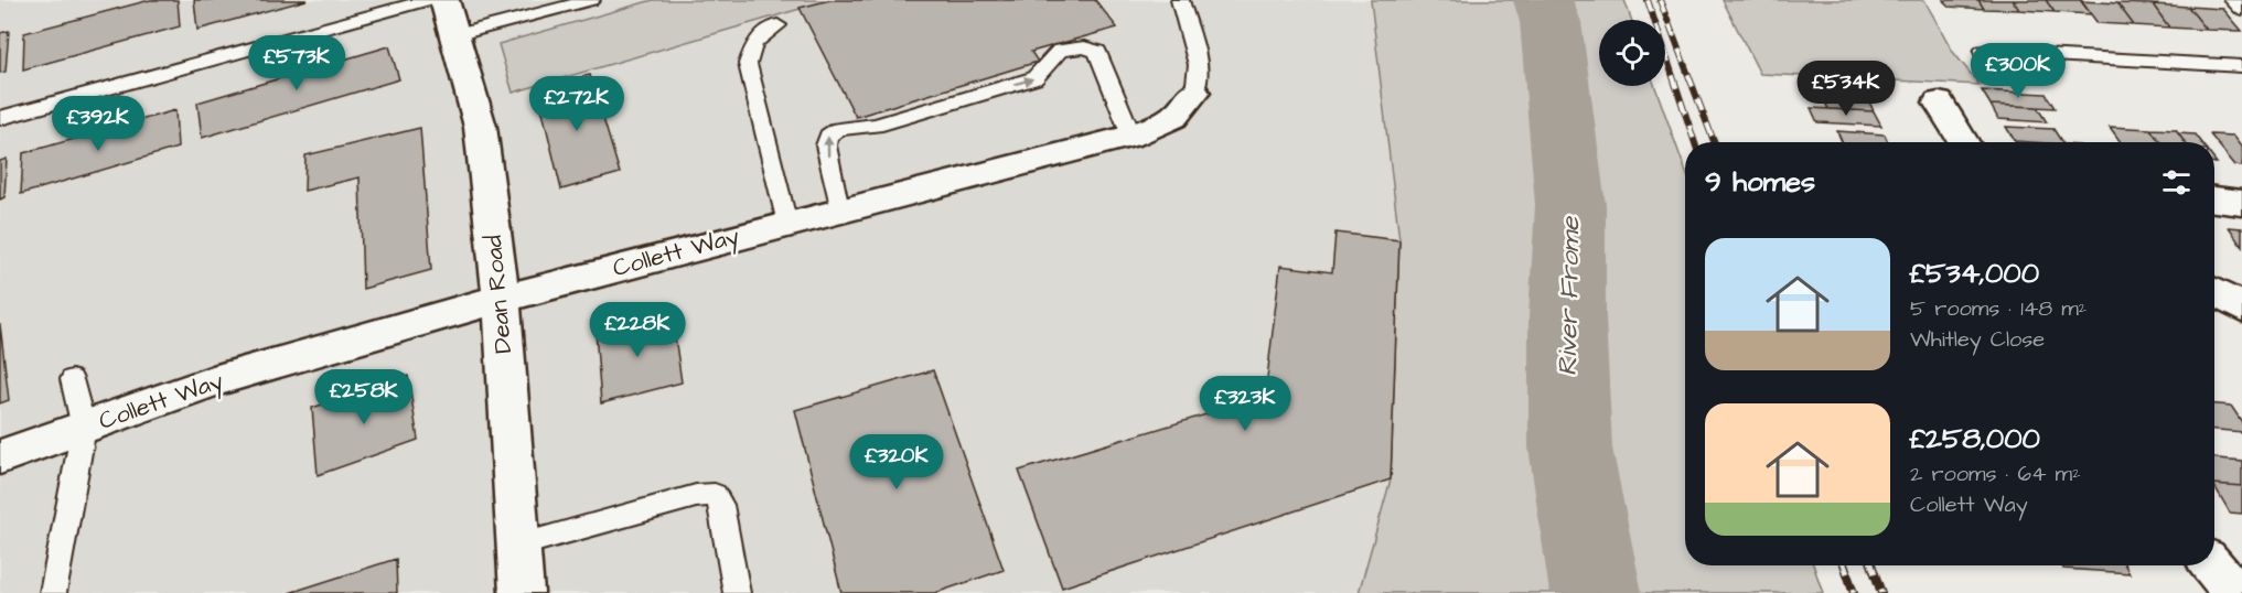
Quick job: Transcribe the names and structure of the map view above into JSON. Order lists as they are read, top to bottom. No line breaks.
{"streets":{"street":["Collett Way","Dean Road"]},"crossings":[["Collett Way","Dean Road"]],"water":["River Frome"],"page":{"price":["£573K","£300K","£534K","£272K","£392K","£228K","£258K","£323K","£320K"],"heading":"9 homes","list":[{"name":"£534,000","note":"5 rooms · 148 m² · Whitley Close"},{"name":"£258,000","note":"2 rooms · 64 m² · Collett Way"}]}}
